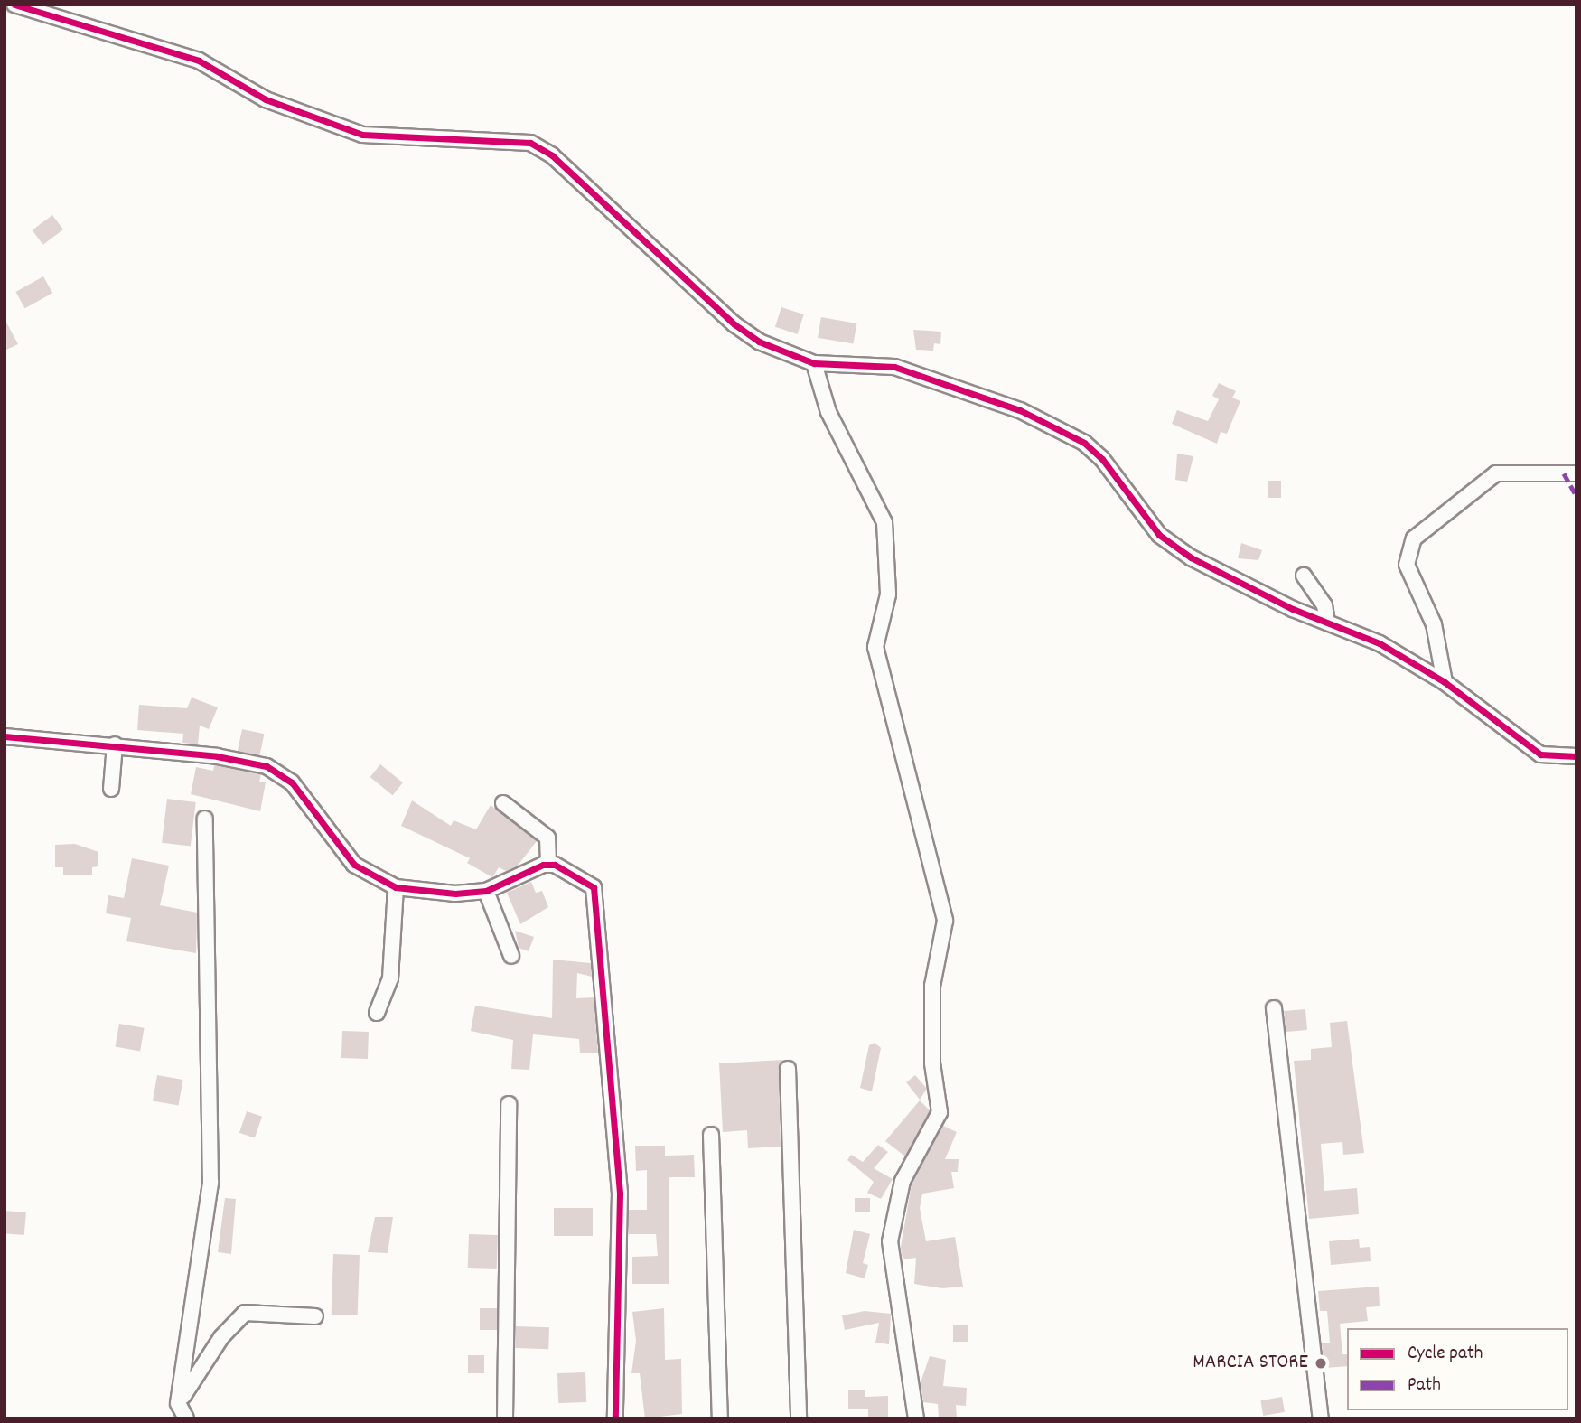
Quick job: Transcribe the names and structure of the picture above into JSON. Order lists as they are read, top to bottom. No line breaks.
{"places":["MARCIA STORE"],"legend":["Cycle path","Path"]}
